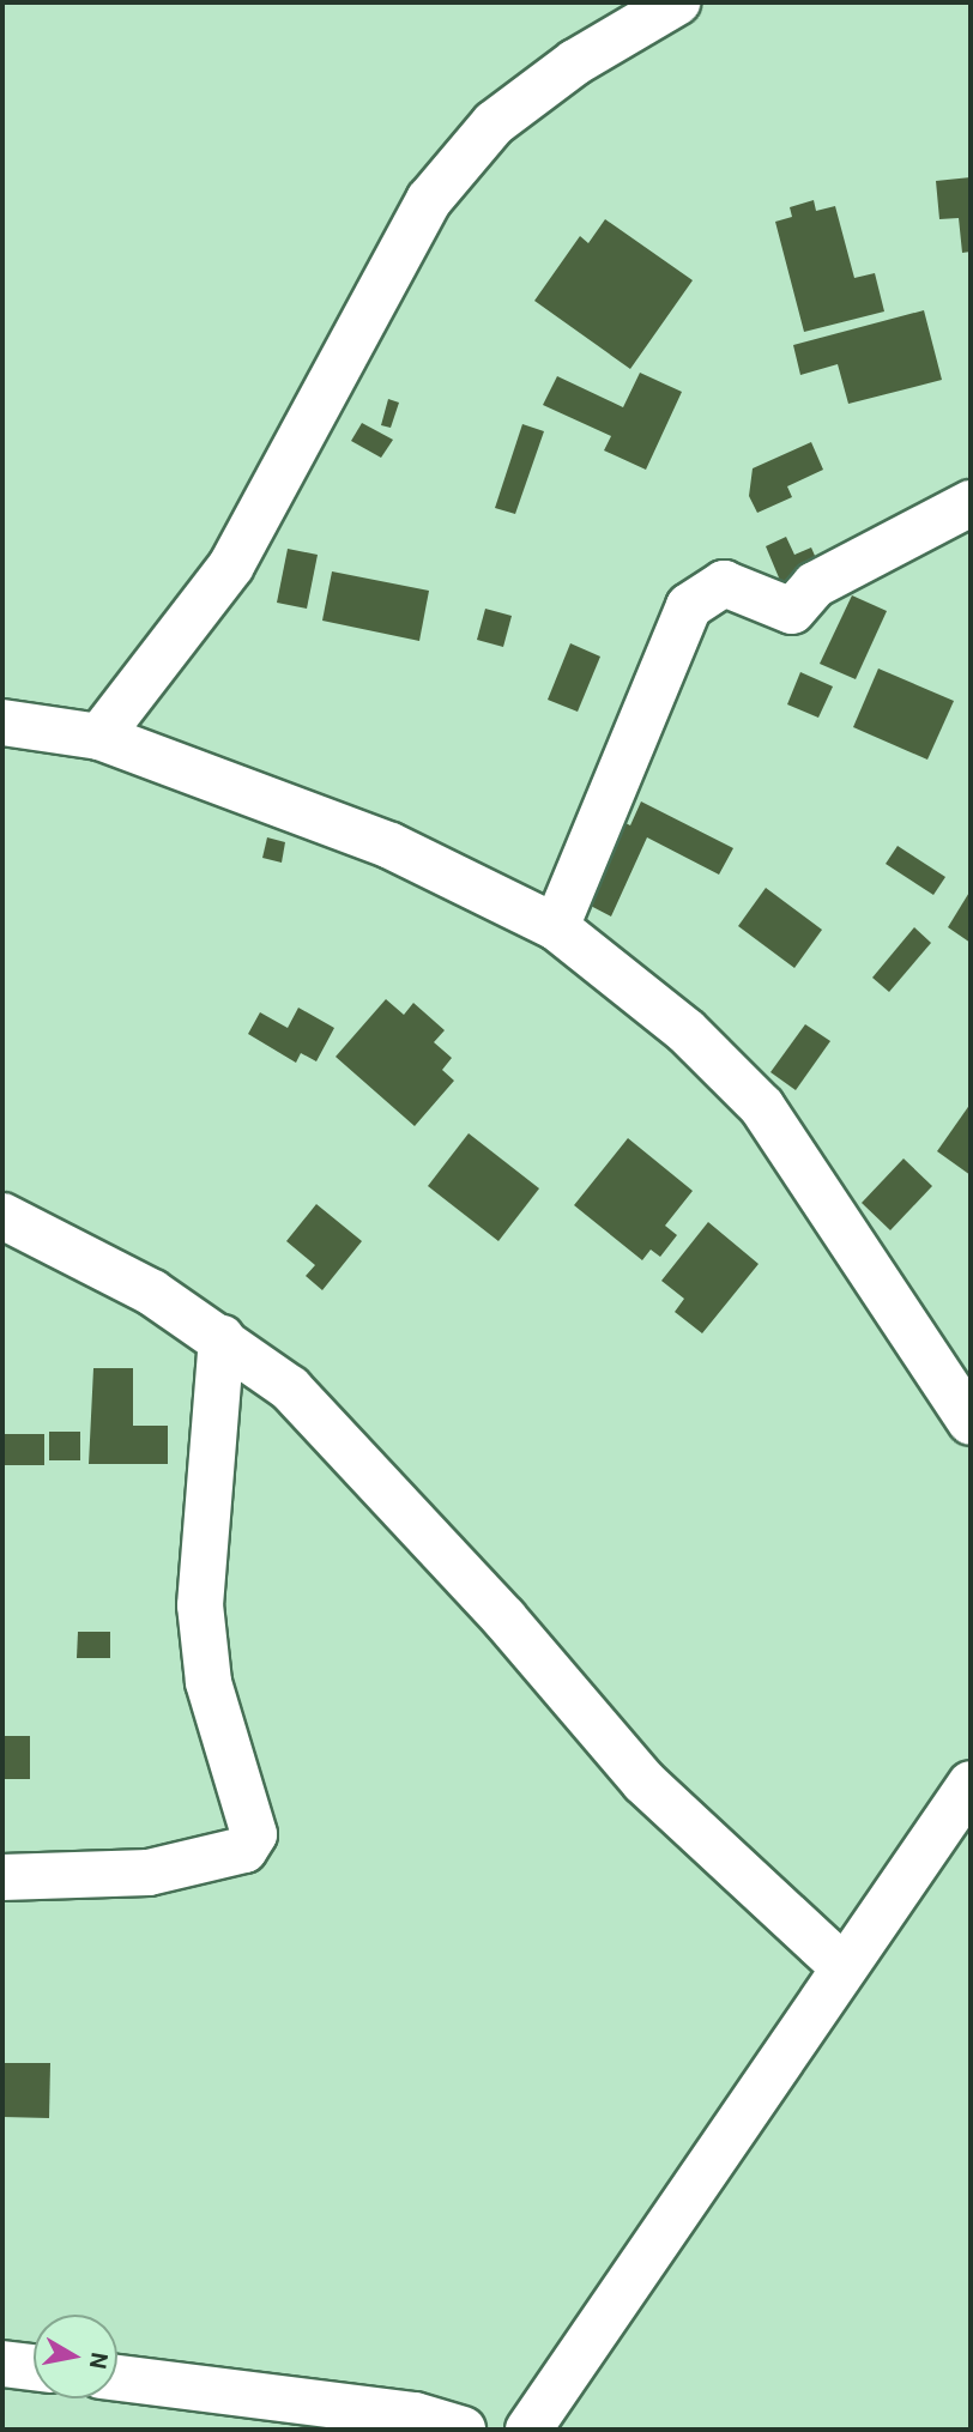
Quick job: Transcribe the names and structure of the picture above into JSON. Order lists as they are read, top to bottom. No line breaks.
{"north":"right"}
